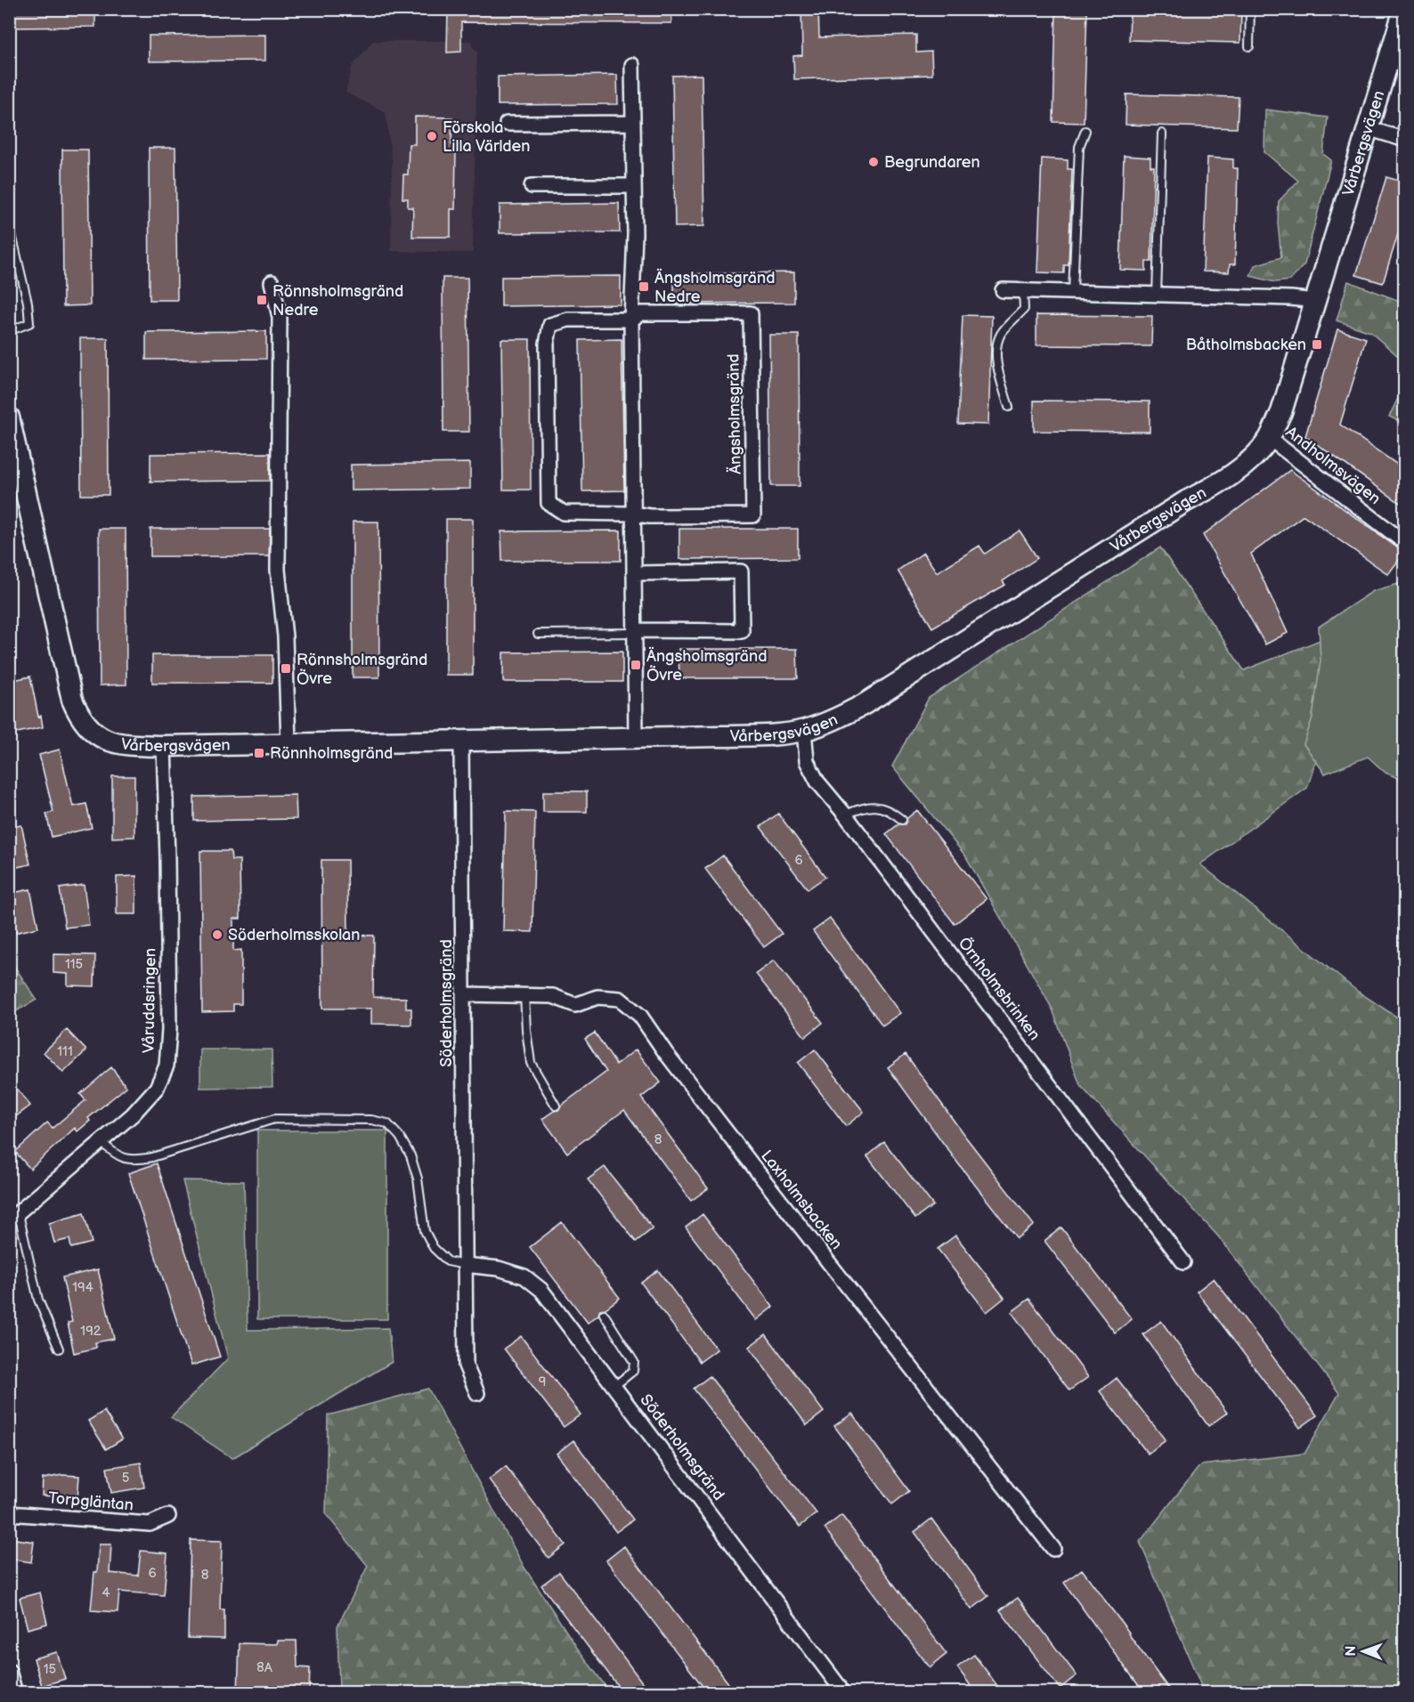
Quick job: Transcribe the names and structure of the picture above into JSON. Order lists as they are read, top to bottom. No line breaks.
{"streets":{"street":["Vårbergsvägen","Ängsholmsgränd","Andholmsvägen","Örnholmsbrinken","Våruddsringen","Söderholmsgränd","Laxholmsbacken","Torpgläntan"]},"crossings":[["Vårbergsvägen","Andholmsvägen"],["Vårbergsvägen","Örnholmsbrinken"],["Vårbergsvägen","Våruddsringen"],["Vårbergsvägen","Söderholmsgränd"],["Söderholmsgränd","Laxholmsbacken"]],"places":{"other":["Förskola Lilla Världen","Begrundaren","Söderholmsskolan"],"transit":["Ängsholmsgränd Nedre","Rönnsholmsgränd Nedre","Båtholmsbacken","Ängsholmsgränd Övre","Rönnsholmsgränd Övre","Rönnholmsgränd"]},"house_numbers":["6","115","111","8","194","192","9","5","6","8","4","8A","15"],"north":"left"}
